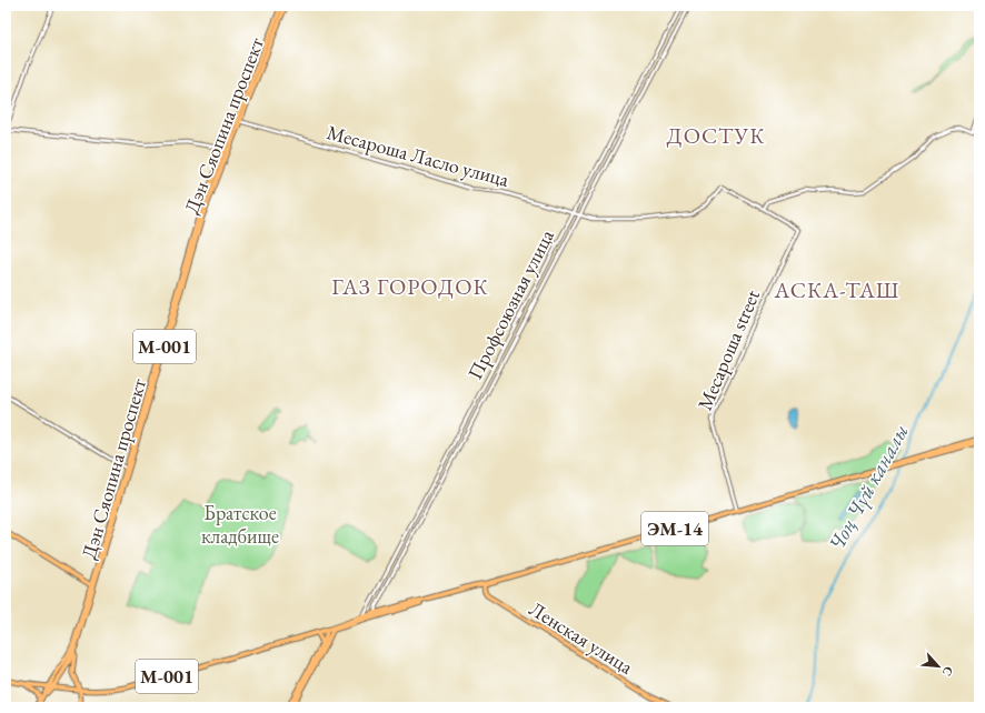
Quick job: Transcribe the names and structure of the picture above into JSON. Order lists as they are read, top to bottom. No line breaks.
{"streets":{"main road":["Дэн Сяопина проспект","M-001","ЭМ-14","Ленская улица","М-001"],"street":["Месароша Ласло улица","Профсоюзная улица","Месароша street"]},"crossings":[["Дэн Сяопина проспект","Месароша Ласло улица"],["Дэн Сяопина проспект","М-001"],["Месароша Ласло улица","Профсоюзная улица"],["Месароша Ласло улица","Месароша street"],["Месароша street","ЭМ-14"],["ЭМ-14","Ленская улица"]],"districts":["ДОСТУК","ГАЗ ГОРОДОК","АСКА-ТАШ"],"water":["Чоң Чүй каналы"],"parks":["Братское кладбище"],"north":"bottom right"}
